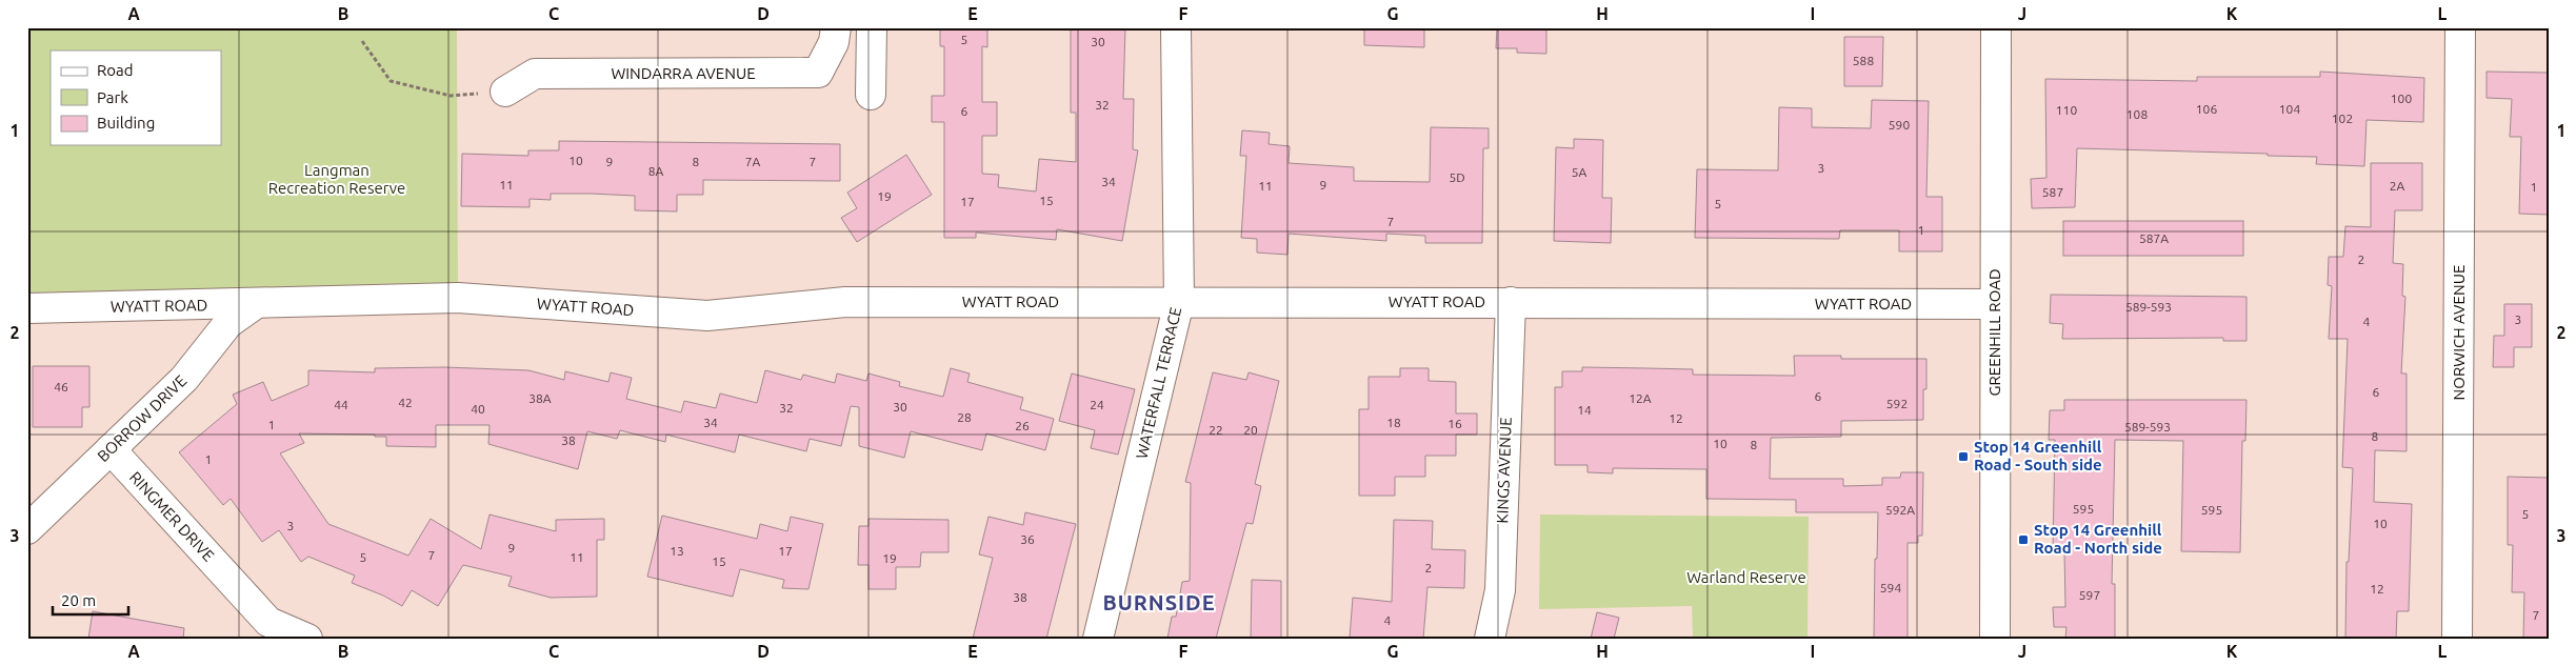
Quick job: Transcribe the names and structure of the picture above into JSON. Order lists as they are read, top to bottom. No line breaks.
{"streets":{"street":["WINDARRA AVENUE","WYATT ROAD","GREENHILL ROAD","NORWICH AVENUE","WATERFALL TERRACE","BORROW DRIVE","KINGS AVENUE","RINGMER DRIVE"]},"crossings":[["WYATT ROAD","GREENHILL ROAD"],["WYATT ROAD","WATERFALL TERRACE"],["WYATT ROAD","BORROW DRIVE"],["WYATT ROAD","KINGS AVENUE"],["BORROW DRIVE","RINGMER DRIVE"]],"districts":["BURNSIDE"],"parks":["Langman Recreation Reserve","Warland Reserve"],"places":{"transit":["Stop 14 Greenhill Road - South side","Stop 14 Greenhill Road - North side"]},"house_numbers":["5","30","588","100","32","106","104","110","6","108","102","590","10","9","8","7A","7","3","8A","5A","5D","34","11","9","11","2A","1","587","19","15","17","5","7","1","587A","2","589-593","3","4","46","6","6","38A","12A","42","592","44","24","30","32","40","14","28","12","34","18","16","1","26","589-593","22","20","8","38","10","8","1","595","592A","595","5","10","3","36","9","13","17","7","5","11","19","15","2","594","12","597","38","7","4"],"legend":["Road","Park","Building"],"scale_bar":"20 m","grid":{"columns":["A","B","C","D","E","F","G","H","I","J","K","L"],"rows":["1","2","3"]}}
